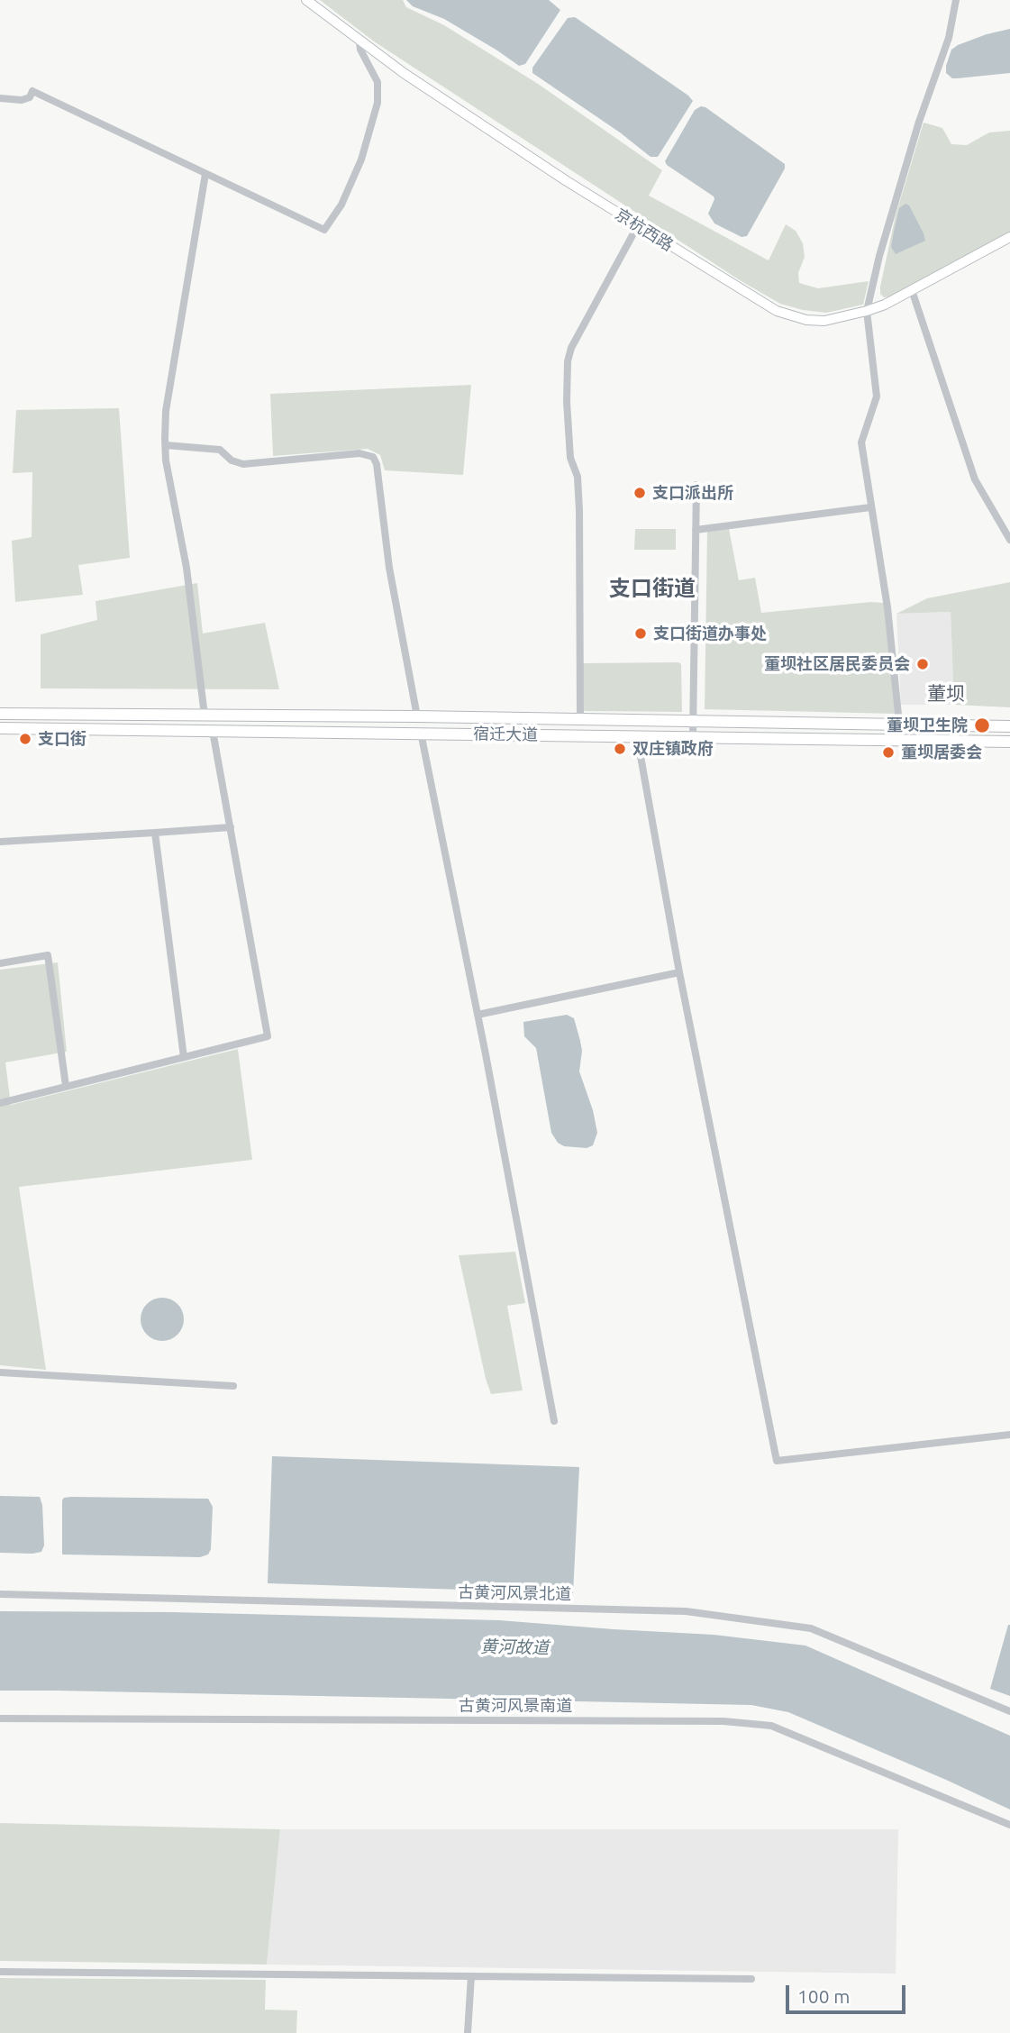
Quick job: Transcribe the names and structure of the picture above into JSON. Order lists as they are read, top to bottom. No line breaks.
{"streets":{"main road":["京杭西路","宿迁大道"],"street":["古黄河风景北道","古黄河风景南道"]},"districts":["支口街道","董坝"],"water":["黄河故道"],"places":["支口派出所","支口街道办事处","董坝社区居民委员会","董坝卫生院","支口街","双庄镇政府","董坝居委会"],"scale_bar":"100 m"}
